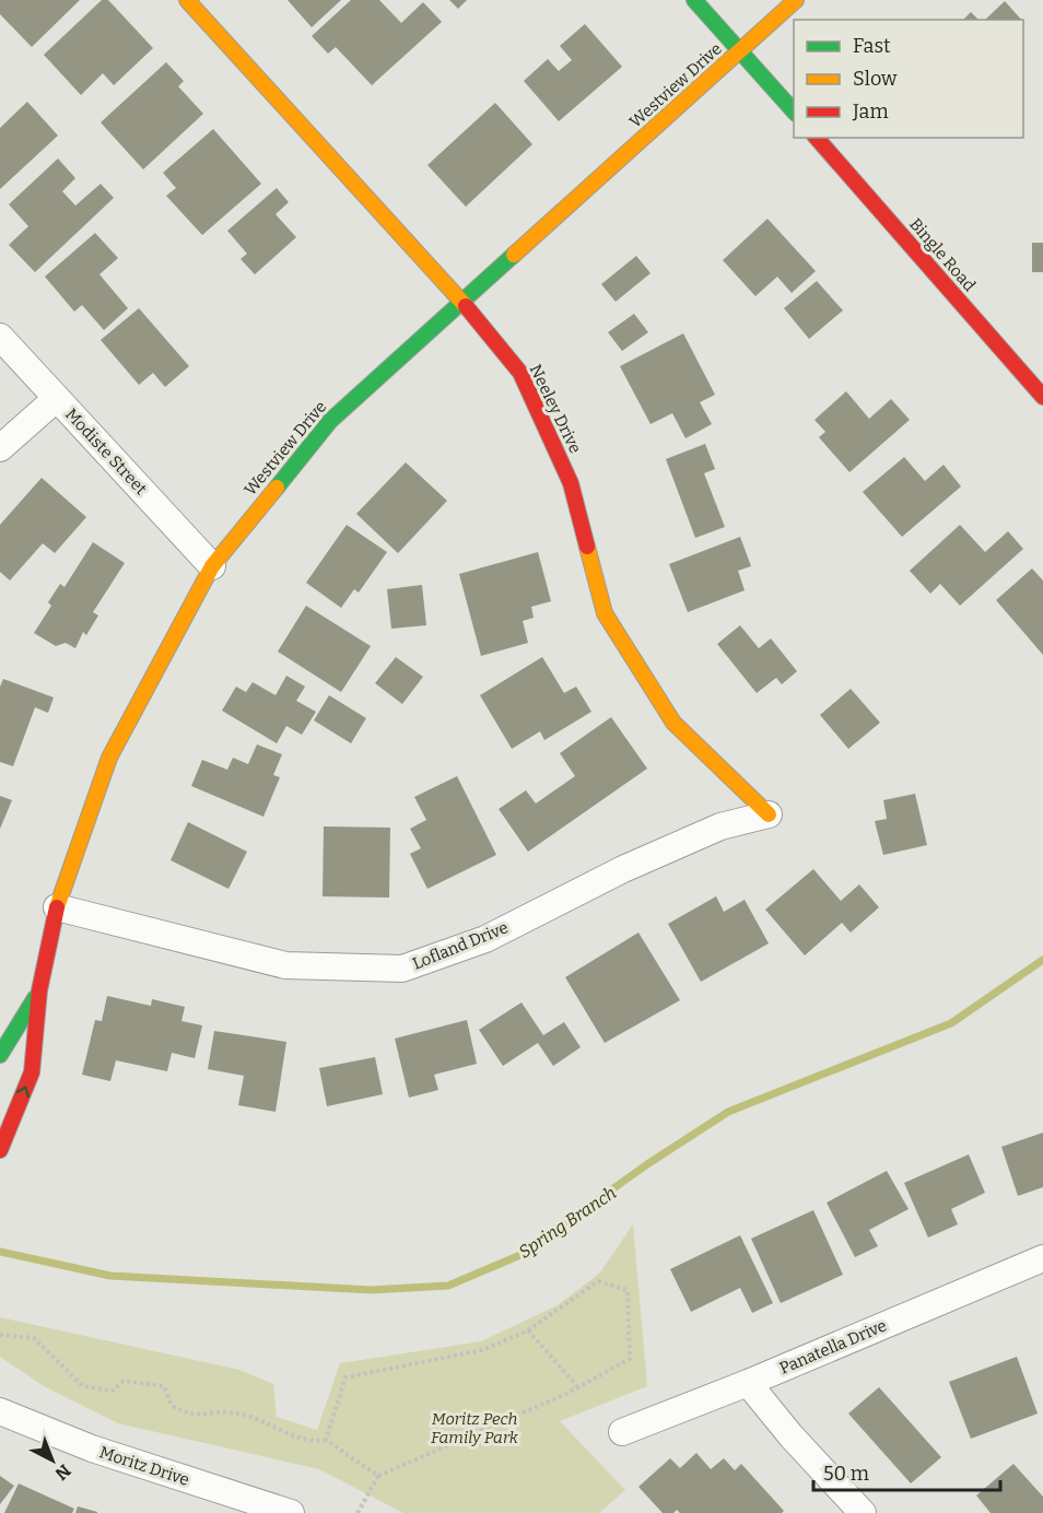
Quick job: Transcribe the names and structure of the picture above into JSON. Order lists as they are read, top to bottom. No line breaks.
{"streets":{"main road":["Westview Drive","Bingle Road","Neeley Drive"],"street":["Modiste Street","Lofland Drive","Panatella Drive","Moritz Drive"]},"crossings":[["Westview Drive","Neeley Drive"],["Westview Drive","Modiste Street"],["Westview Drive","Lofland Drive"],["Neeley Drive","Lofland Drive"]],"water":["Spring Branch"],"parks":["Moritz Pech Family Park"],"legend":["Fast","Slow","Jam"],"scale_bar":"50 m","north":"bottom right"}
